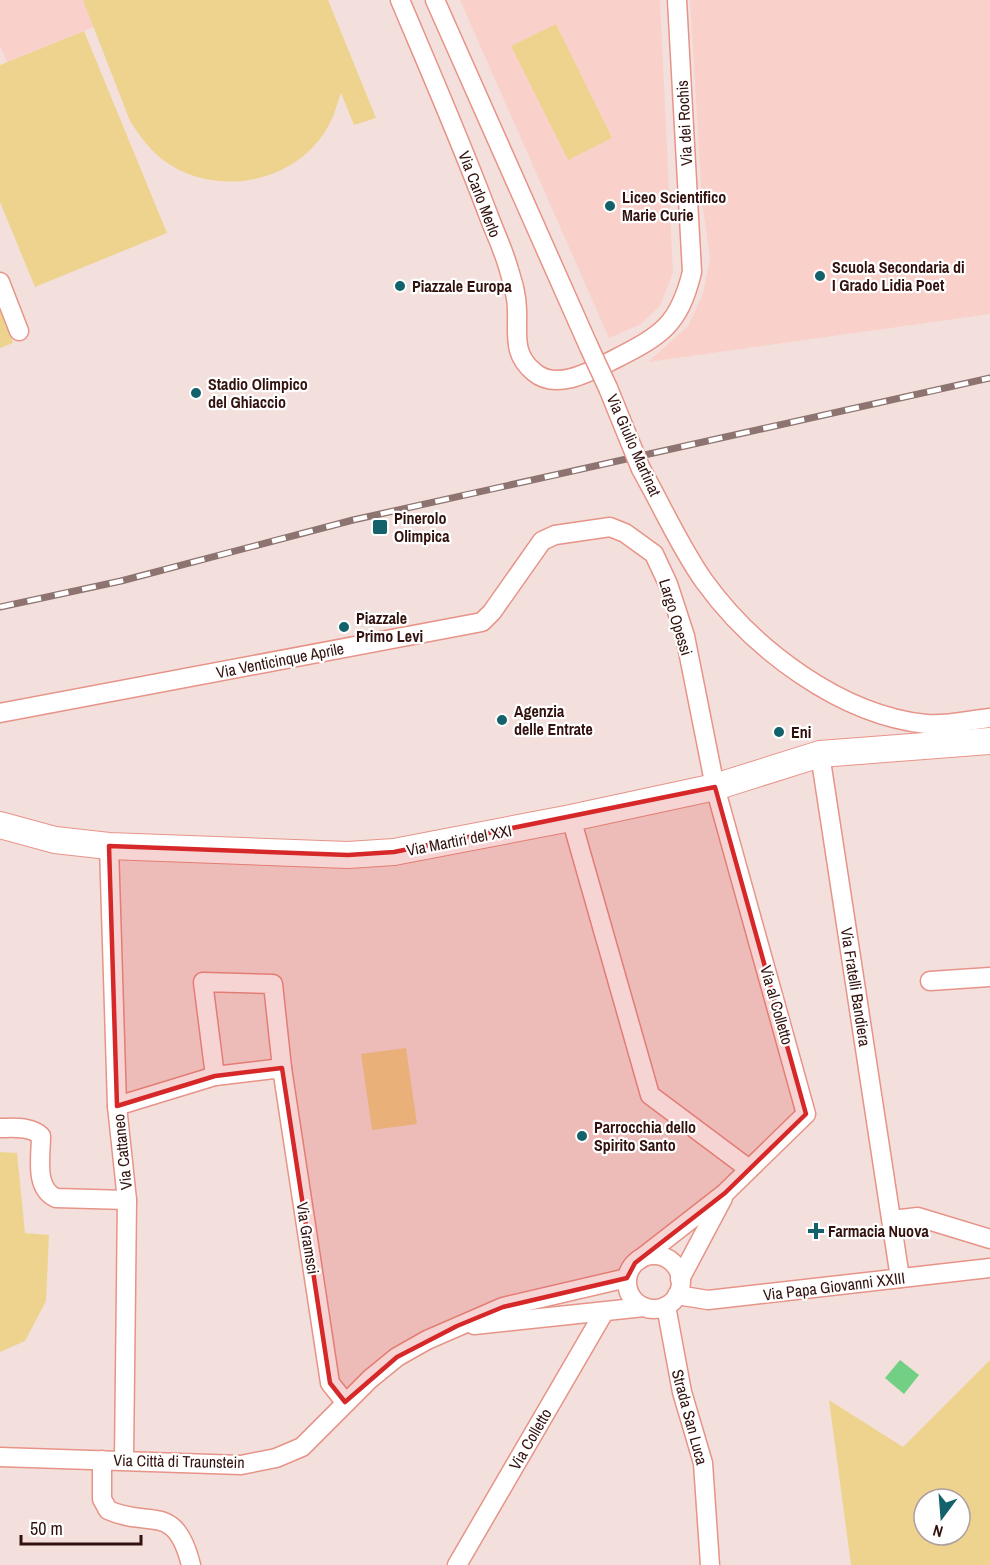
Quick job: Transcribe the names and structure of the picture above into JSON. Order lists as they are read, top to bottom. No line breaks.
{"streets":{"street":["Via dei Rochis","Via Carlo Merlo","Via Giulio Martinat","Largo Opessi","Via Venticinque Aprile","Via Martiri del XXI","Via Fratelli Bandiera","Via al Colletto","Via Cattaneo","Via Gramsci","Via Papa Giovanni XXIII","Strada San Luca","Via Colletto","Via Città di Traunstein"]},"crossings":[["Via dei Rochis","Via Carlo Merlo"],["Largo Opessi","Via Venticinque Aprile"],["Largo Opessi","Via Martiri del XXI"],["Largo Opessi","Via al Colletto"],["Via Martiri del XXI","Via Fratelli Bandiera"],["Via Martiri del XXI","Via al Colletto"],["Via Martiri del XXI","Via Cattaneo"],["Via Fratelli Bandiera","Via Papa Giovanni XXIII"],["Via al Colletto","Via Papa Giovanni XXIII"],["Via al Colletto","Strada San Luca"],["Via al Colletto","Via Città di Traunstein"],["Via Cattaneo","Via Città di Traunstein"],["Via Gramsci","Via Città di Traunstein"],["Via Papa Giovanni XXIII","Strada San Luca"],["Via Papa Giovanni XXIII","Via Città di Traunstein"],["Strada San Luca","Via Città di Traunstein"],["Via Colletto","Via Città di Traunstein"]],"places":{"other":["Liceo Scientifico Marie Curie","Scuola Secondaria di I Grado Lidia Poet","Piazzale Europa","Stadio Olimpico del Ghiaccio","Piazzale Primo Levi","Agenzia delle Entrate","Eni","Parrocchia dello Spirito Santo"],"transit":["Pinerolo Olimpica"],"health":["Farmacia Nuova"]},"scale_bar":"50 m","north":"bottom"}
